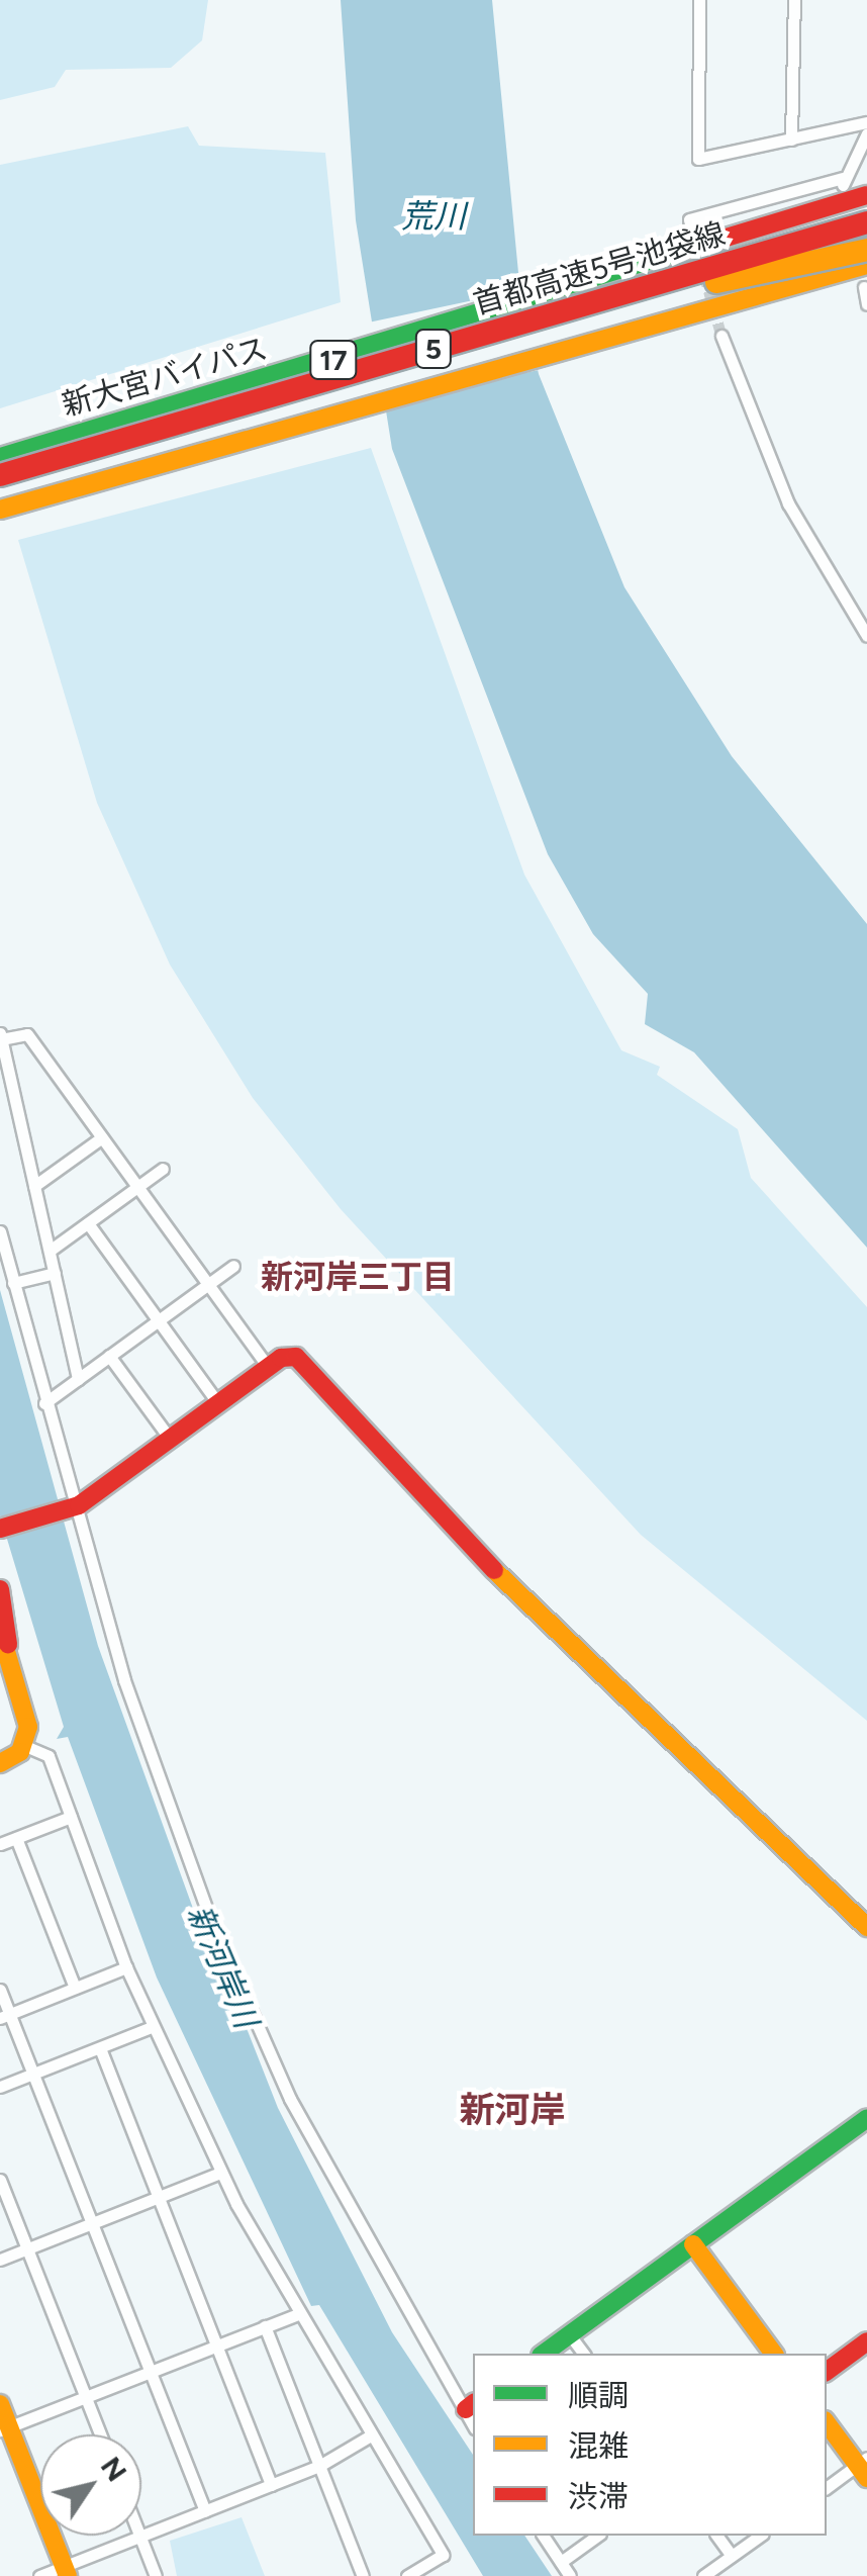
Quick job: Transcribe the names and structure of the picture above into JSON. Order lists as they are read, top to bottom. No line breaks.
{"streets":{"main road":["首都高速5号池袋線","5","17","新大宮バイパス"]},"districts":["新河岸三丁目","新河岸"],"water":["荒川","新河岸川"],"legend":["順調","混雑","渋滞"],"north":"top right"}
